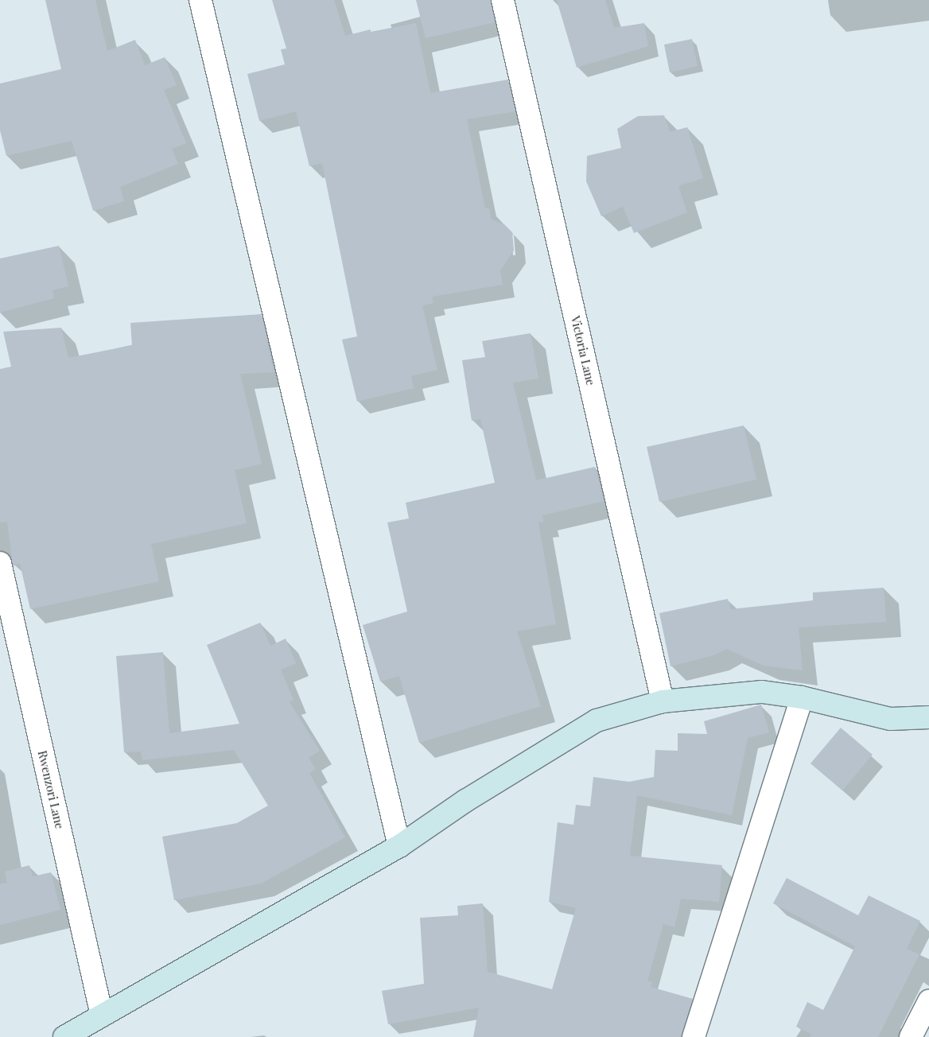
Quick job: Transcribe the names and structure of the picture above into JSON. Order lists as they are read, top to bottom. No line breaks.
{"streets":{"street":["Victoria Lane","Rwenzori Lane"]}}
